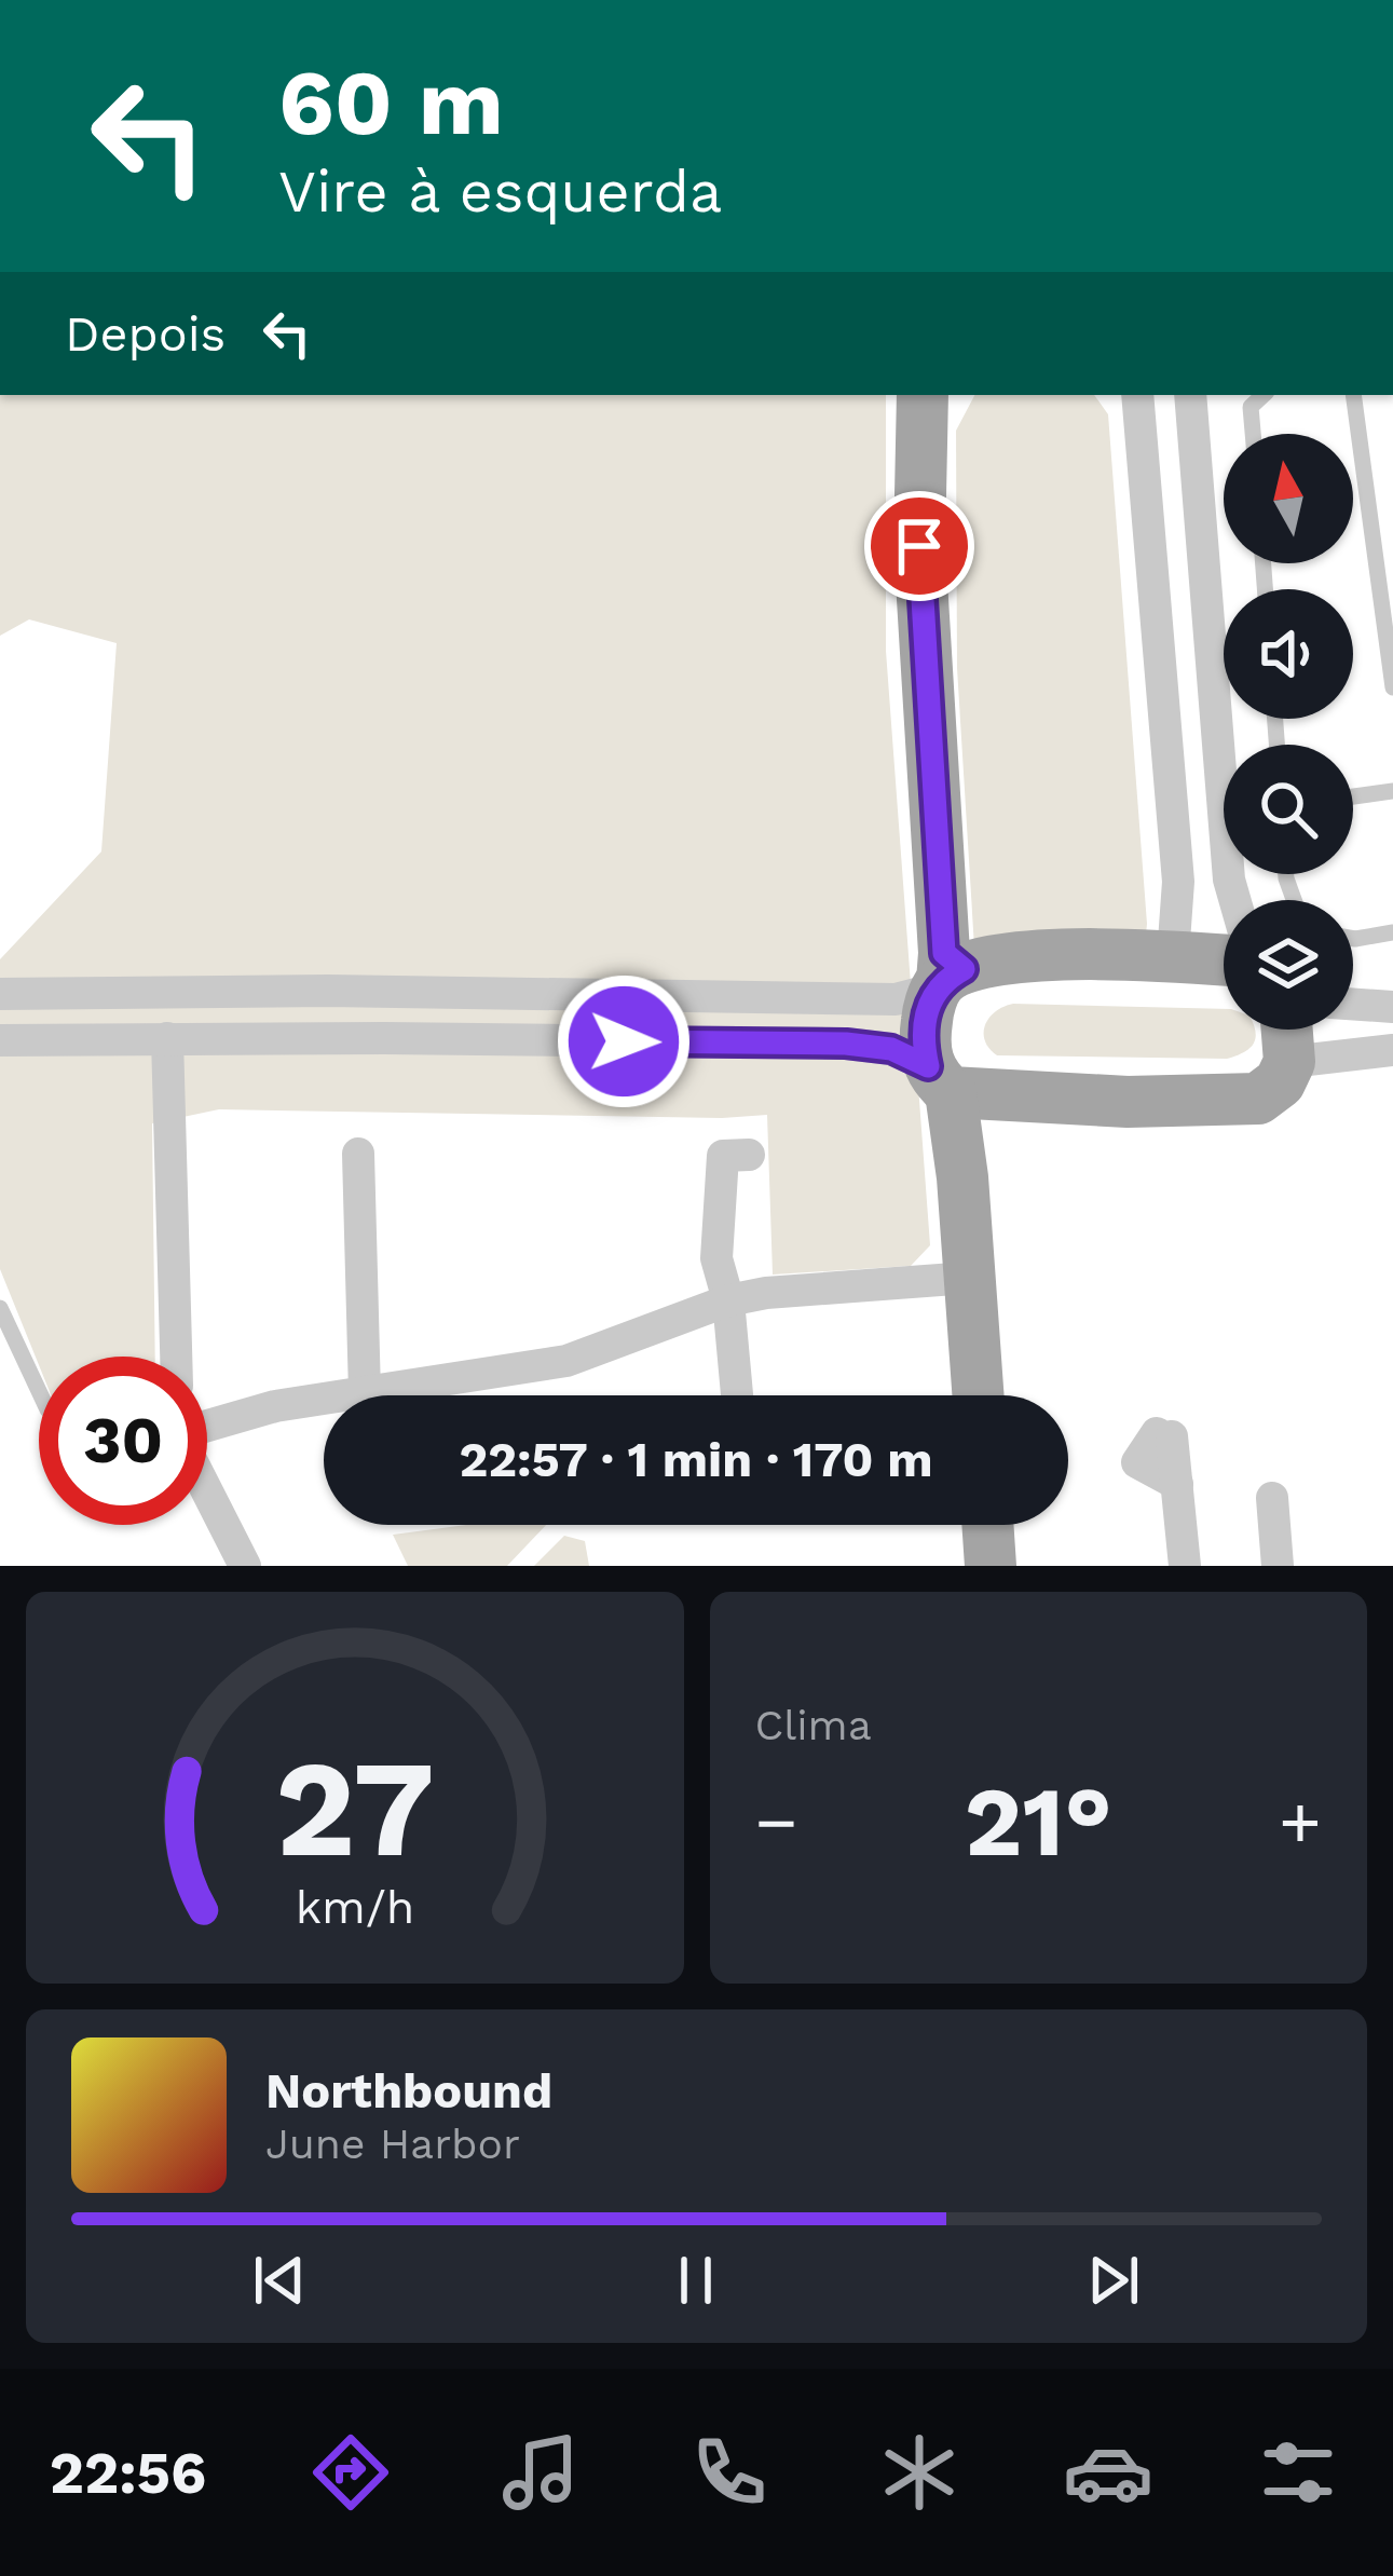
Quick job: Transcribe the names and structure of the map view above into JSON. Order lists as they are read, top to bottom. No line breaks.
{"north":"top","page":{"turn":["60 m","Vire à esquerda"],"then":"Depois","limit":"30","trip":"22:57 · 1 min · 170 m","tile":"Clima","heat":["−","21°","+"],"song":["Northbound","June Harbor"],"tabs":"22:56","gauge":["27","km/h"]}}
